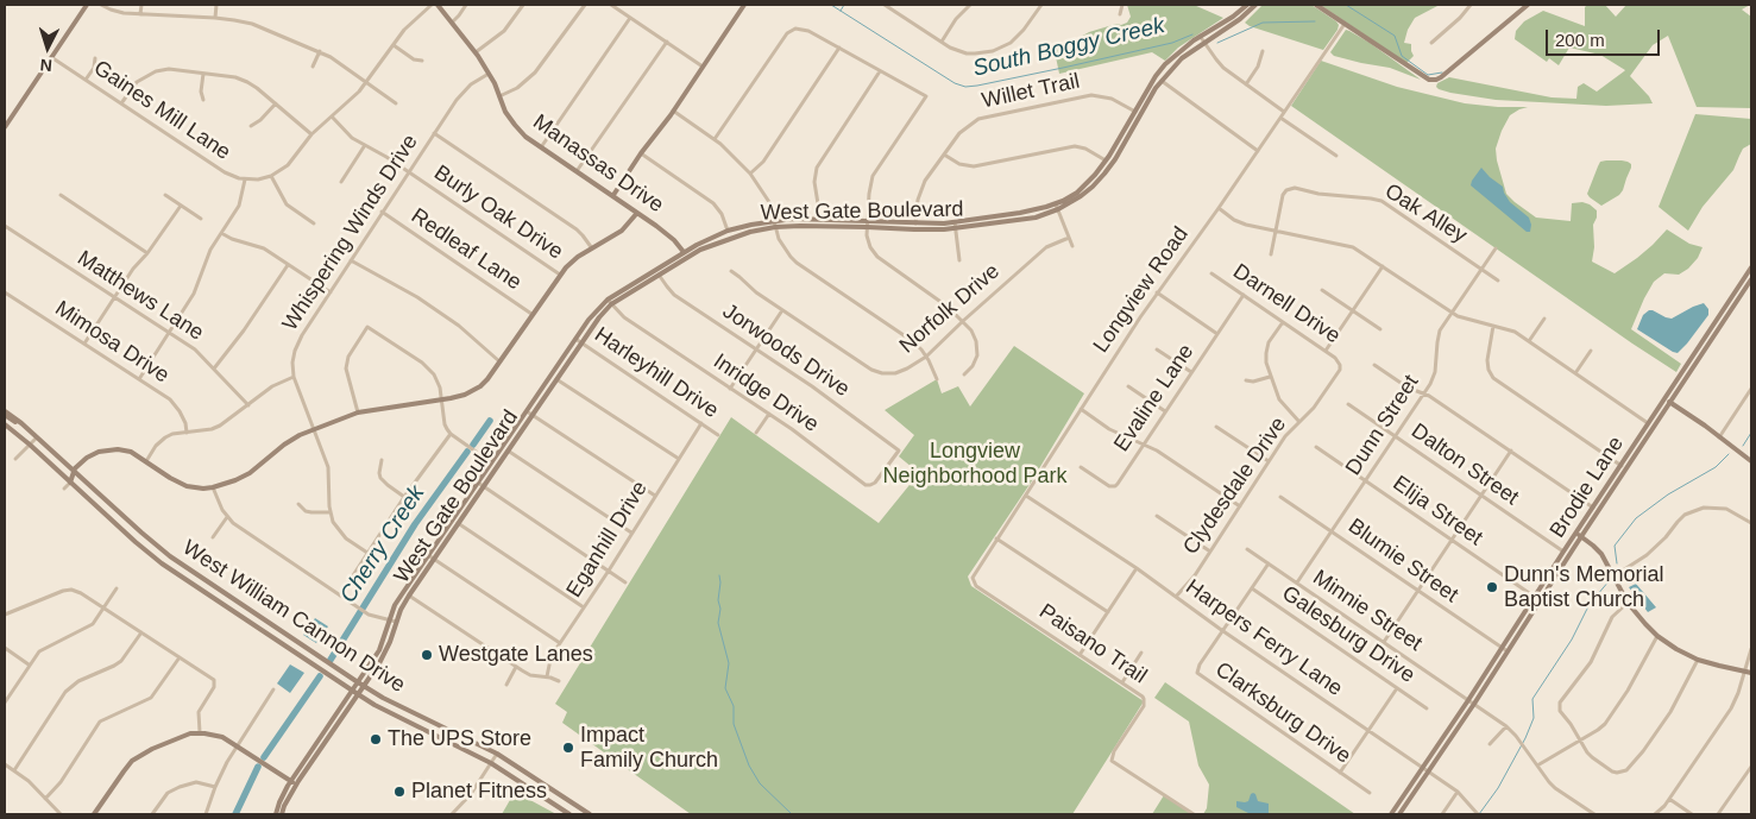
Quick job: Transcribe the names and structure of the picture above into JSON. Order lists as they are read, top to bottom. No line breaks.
{"streets":{"main road":["Manassas Drive","West Gate Boulevard","Brodie Lane","West William Cannon Drive"],"street":["Willet Trail","Gaines Mill Lane","Burly Oak Drive","Oak Alley","Whispering Winds Drive","Redleaf Lane","Longview Road","Matthews Lane","Darnell Drive","Norfolk Drive","Mimosa Drive","Jorwoods Drive","Harleyhill Drive","Inridge Drive","Evaline Lane","Dunn Street","Dalton Street","Clydesdale Drive","Elija Street","Eganhill Drive","Blumie Street","Minnie Street","Galesburg Drive","Harpers Ferry Lane","Paisano Trail","Clarksburg Drive"]},"crossings":[["Willet Trail","West Gate Boulevard"],["Manassas Drive","West Gate Boulevard"],["Manassas Drive","Whispering Winds Drive"],["West Gate Boulevard","Jorwoods Drive"],["West Gate Boulevard","Harleyhill Drive"],["West Gate Boulevard","Inridge Drive"],["West Gate Boulevard","West William Cannon Drive"],["Burly Oak Drive","Whispering Winds Drive"],["Oak Alley","Dunn Street"],["Whispering Winds Drive","Redleaf Lane"],["Longview Road","Harpers Ferry Lane"],["Longview Road","Paisano Trail"],["Darnell Drive","Evaline Lane"],["Darnell Drive","Clydesdale Drive"],["Jorwoods Drive","Inridge Drive"],["Harleyhill Drive","Eganhill Drive"],["Dunn Street","Dalton Street"],["Dunn Street","Elija Street"],["Dunn Street","Blumie Street"],["Dunn Street","Minnie Street"],["Dalton Street","Brodie Lane"],["Clydesdale Drive","Harpers Ferry Lane"],["Brodie Lane","Elija Street"],["Brodie Lane","Blumie Street"],["Brodie Lane","Minnie Street"],["Brodie Lane","Harpers Ferry Lane"],["Minnie Street","Clarksburg Drive"],["Galesburg Drive","Clarksburg Drive"],["Harpers Ferry Lane","Clarksburg Drive"]],"water":["South Boggy Creek","Cherry Creek"],"parks":["Longview Neighborhood Park"],"places":["Dunn's Memorial Baptist Church","Westgate Lanes","The UPS Store","Impact Family Church","Planet Fitness"],"scale_bar":"200 m","north":"bottom"}
